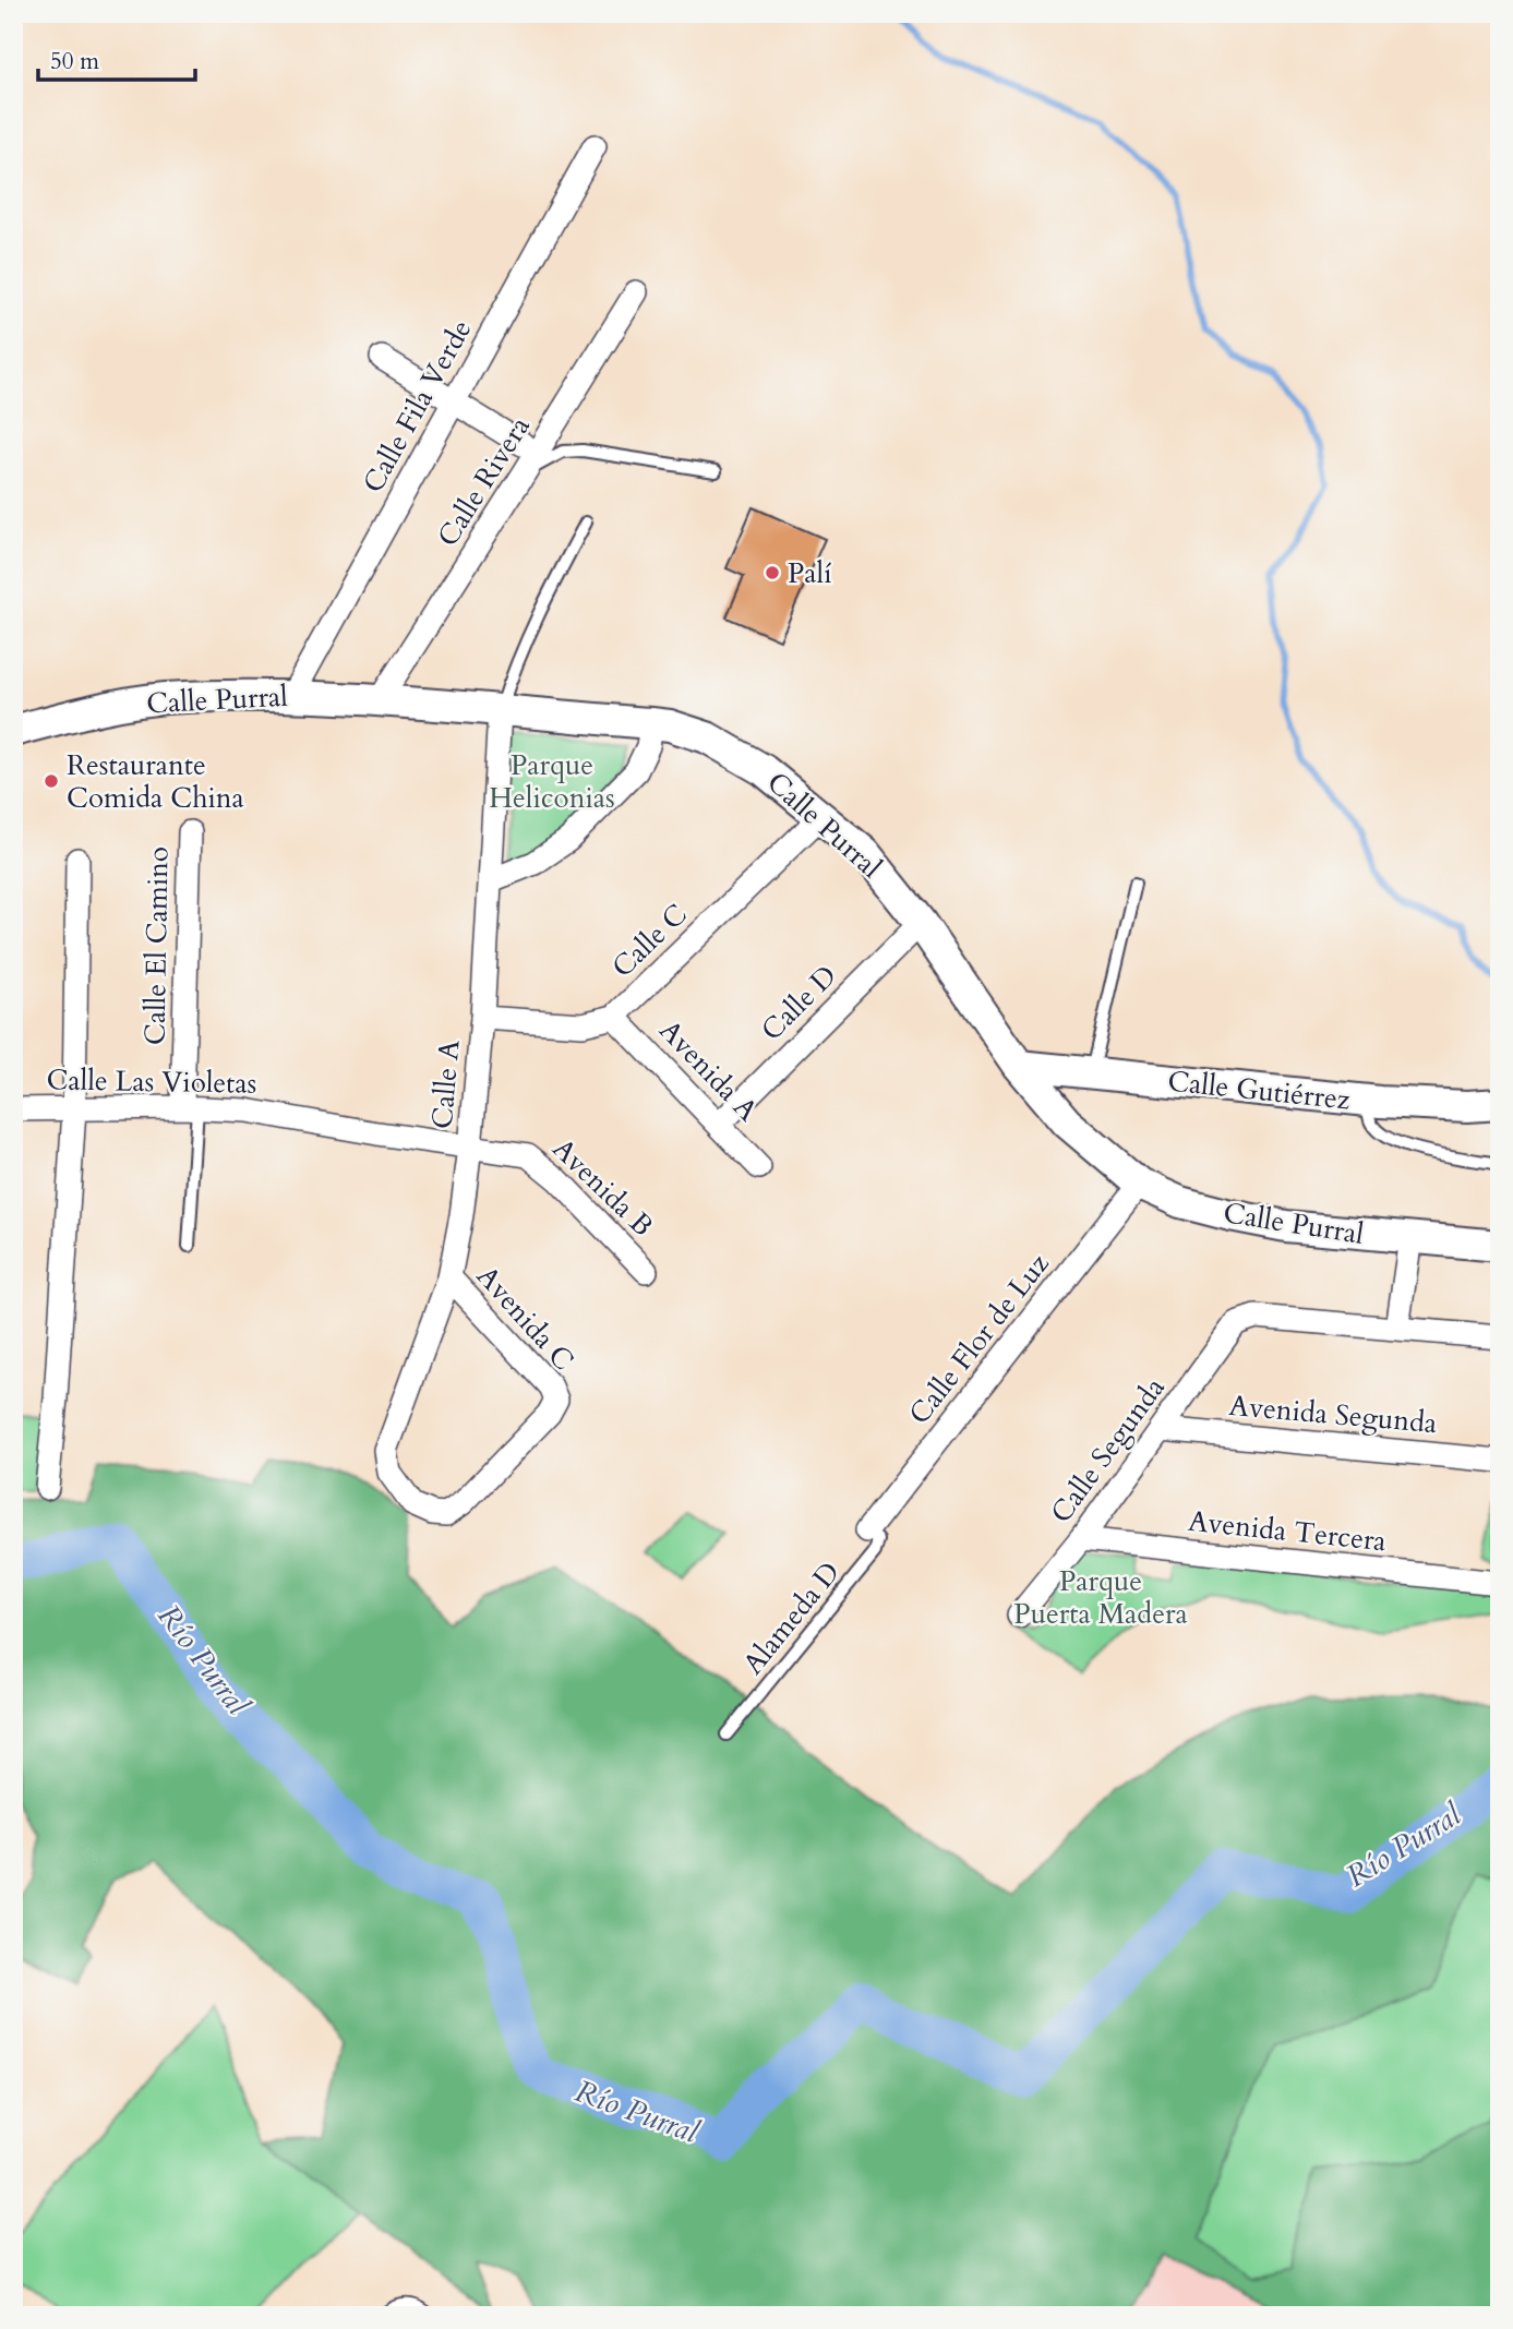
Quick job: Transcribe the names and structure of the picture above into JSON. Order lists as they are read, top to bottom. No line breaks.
{"streets":{"street":["Calle Fila Verde","Calle Rivera","Calle Purral","Calle C","Calle El Camino","Calle D","Avenida A","Calle Las Violetas","Calle A","Calle Gutiérrez","Avenida B","Avenida C","Calle Flor de Luz","Avenida Segunda","Calle Segunda","Avenida Tercera"],"lane":["Alameda D"]},"crossings":[["Calle Fila Verde","Calle Purral"],["Calle Rivera","Calle Purral"],["Calle Purral","Calle C"],["Calle Purral","Calle D"],["Calle Purral","Calle A"],["Calle Purral","Calle Gutiérrez"],["Calle Purral","Calle Flor de Luz"],["Calle C","Avenida A"],["Calle C","Calle A"],["Calle El Camino","Calle Las Violetas"],["Calle D","Avenida A"],["Calle Las Violetas","Avenida B"],["Calle A","Avenida B"],["Calle A","Avenida C"],["Calle Flor de Luz","Alameda D"],["Avenida Segunda","Calle Segunda"],["Calle Segunda","Avenida Tercera"]],"water":["Río Purral"],"parks":["Parque Heliconias","Parque Puerta Madera"],"places":["Palí","Restaurante Comida China"],"scale_bar":"50 m"}
